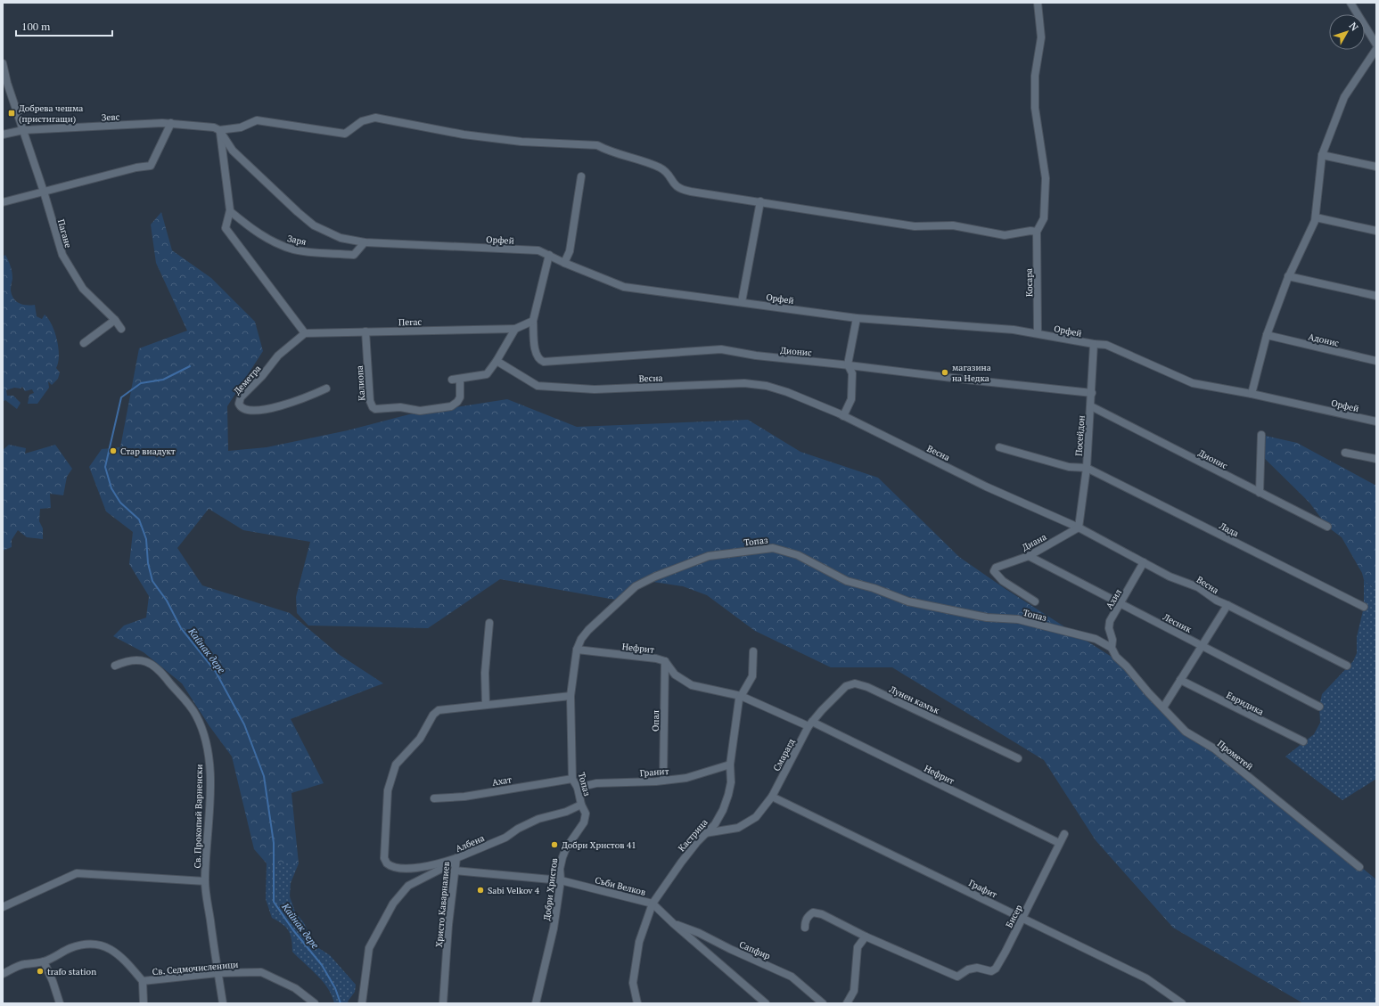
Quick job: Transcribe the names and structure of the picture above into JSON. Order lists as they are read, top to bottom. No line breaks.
{"streets":{"street":["Зевс","Пагане","Заря","Орфей","Косара","Пегас","Адонис","Дионис","Весна","Деметра","Калиопа","Посейдон","Лада","Топаз","Диана","Ахил","Лесник","Нефрит","Лунен камък","Евридика","Опал","Смарагд","Прометей","Гранит","Ахат","Св. Прокопий Варненски","Кастрица","Албена","Съби Велков","Графит","Добри Христов","Христо Каварналиев","Бисер","Сапфир","Св. Седмочисленици"]},"crossings":[["Зевс","Пагане"],["Зевс","Орфей"],["Зевс","Косара"],["Заря","Орфей"],["Орфей","Косара"],["Орфей","Посейдон"],["Пегас","Деметра"],["Пегас","Калиопа"],["Дионис","Посейдон"],["Весна","Посейдон"],["Весна","Диана"],["Весна","Ахил"],["Посейдон","Лада"],["Посейдон","Диана"],["Топаз","Ахил"],["Топаз","Нефрит"],["Топаз","Прометей"],["Топаз","Гранит"],["Топаз","Ахат"],["Топаз","Албена"],["Топаз","Добри Христов"],["Топаз","Христо Каварналиев"],["Диана","Лесник"],["Ахил","Лесник"],["Ахил","Прометей"],["Нефрит","Лунен камък"],["Нефрит","Опал"],["Нефрит","Смарагд"],["Нефрит","Кастрица"],["Нефрит","Бисер"],["Лунен камък","Смарагд"],["Опал","Гранит"],["Смарагд","Кастрица"],["Смарагд","Графит"],["Гранит","Кастрица"],["Св. Прокопий Варненски","Св. Седмочисленици"],["Кастрица","Съби Велков"],["Албена","Добри Христов"],["Албена","Христо Каварналиев"],["Съби Велков","Добри Христов"],["Съби Велков","Христо Каварналиев"],["Съби Велков","Сапфир"],["Графит","Бисер"]],"water":["Кайнак дере"],"places":{"transit":["Добрева чешма (пристигащи)"],"other":["магазина на Недка","Стар виадукт","Добри Христов 41","Sabi Velkov 4","trafo station"]},"scale_bar":"100 m","north":"top right"}
